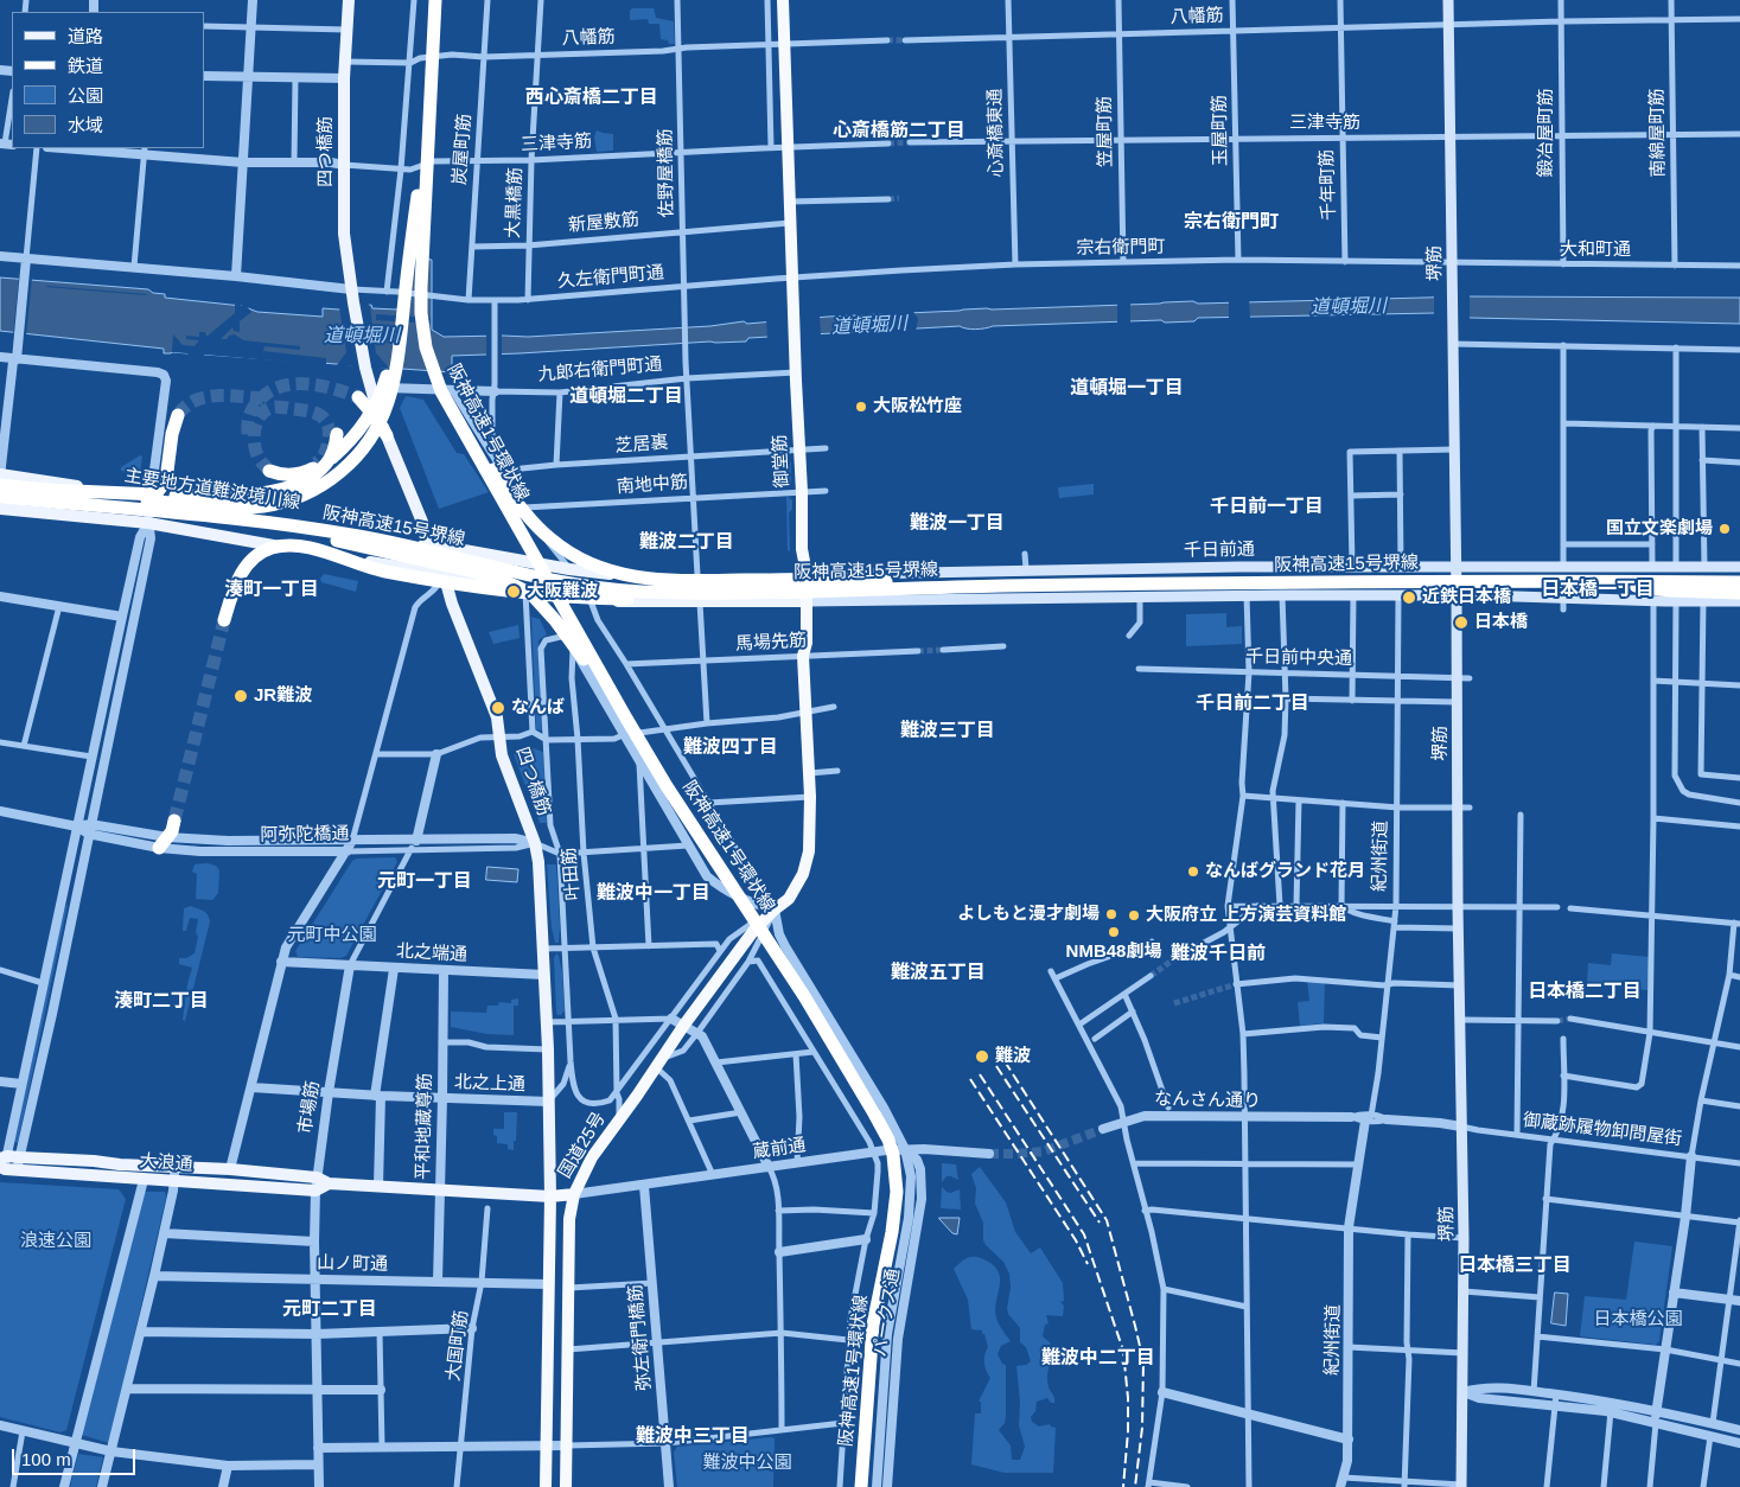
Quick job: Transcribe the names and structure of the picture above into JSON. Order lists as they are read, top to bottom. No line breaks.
{"streets":{"highway":["阪神高速1号環状線","御堂筋","阪神高速15号堺線","国道25号","大浪通"],"main road":["四つ橋筋","堺筋","主要地方道難波境川線","千日前通"],"street":["八幡筋","三津寺筋","玉屋町筋","笠屋町筋","心斎橋東通","鍛冶屋町筋","南綿屋町筋","炭屋町筋","佐野屋橋筋","千年町筋","大黒橋筋","新屋敷筋","宗右衛門町","大和町通","久左衛門町通","九郎右衛門町通","芝居裏","南地中筋","馬場先筋","千日前中央通","阿弥陀橋通","紀州街道","叶田筋","北之端通","北之上通","なんさん通り","市場筋","平和地蔵尊筋","御蔵跡履物卸問屋街","蔵前通","山ノ町通","パークス通","弥左衛門橋筋","大国町筋"]},"crossings":[["八幡筋","玉屋町筋"],["八幡筋","笠屋町筋"],["八幡筋","心斎橋東通"],["八幡筋","鍛冶屋町筋"],["八幡筋","南綿屋町筋"],["八幡筋","炭屋町筋"],["八幡筋","四つ橋筋"],["八幡筋","佐野屋橋筋"],["八幡筋","千年町筋"],["八幡筋","大黒橋筋"],["八幡筋","堺筋"],["八幡筋","御堂筋"],["三津寺筋","玉屋町筋"],["三津寺筋","笠屋町筋"],["三津寺筋","心斎橋東通"],["三津寺筋","鍛冶屋町筋"],["三津寺筋","南綿屋町筋"],["三津寺筋","炭屋町筋"],["三津寺筋","四つ橋筋"],["三津寺筋","佐野屋橋筋"],["三津寺筋","千年町筋"],["三津寺筋","大黒橋筋"],["三津寺筋","堺筋"],["三津寺筋","御堂筋"],["玉屋町筋","宗右衛門町"],["笠屋町筋","宗右衛門町"],["心斎橋東通","宗右衛門町"],["鍛冶屋町筋","大和町通"],["南綿屋町筋","大和町通"],["炭屋町筋","新屋敷筋"],["炭屋町筋","久左衛門町通"],["四つ橋筋","久左衛門町通"],["四つ橋筋","九郎右衛門町通"],["四つ橋筋","主要地方道難波境川線"],["四つ橋筋","阿弥陀橋通"],["四つ橋筋","北之端通"],["四つ橋筋","北之上通"],["四つ橋筋","国道25号"],["四つ橋筋","大浪通"],["佐野屋橋筋","新屋敷筋"],["佐野屋橋筋","久左衛門町通"],["佐野屋橋筋","九郎右衛門町通"],["佐野屋橋筋","芝居裏"],["佐野屋橋筋","南地中筋"],["佐野屋橋筋","主要地方道難波境川線"],["千年町筋","宗右衛門町"],["大黒橋筋","新屋敷筋"],["大黒橋筋","久左衛門町通"],["新屋敷筋","御堂筋"],["宗右衛門町","大和町通"],["宗右衛門町","堺筋"],["宗右衛門町","久左衛門町通"],["宗右衛門町","御堂筋"],["大和町通","堺筋"],["堺筋","千日前通"],["堺筋","千日前中央通"],["堺筋","なんさん通り"],["堺筋","御蔵跡履物卸問屋街"],["久左衛門町通","御堂筋"],["九郎右衛門町通","御堂筋"],["阪神高速1号環状線","主要地方道難波境川線"],["芝居裏","御堂筋"],["御堂筋","南地中筋"],["御堂筋","主要地方道難波境川線"],["御堂筋","千日前通"],["御堂筋","馬場先筋"],["御堂筋","国道25号"],["御堂筋","パークス通"],["主要地方道難波境川線","千日前通"],["千日前中央通","紀州街道"],["阿弥陀橋通","叶田筋"],["阿弥陀橋通","市場筋"],["紀州街道","なんさん通り"],["叶田筋","国道25号"],["北之端通","市場筋"],["北之端通","平和地蔵尊筋"],["北之上通","市場筋"],["北之上通","平和地蔵尊筋"],["なんさん通り","御蔵跡履物卸問屋街"],["市場筋","大浪通"],["市場筋","山ノ町通"],["平和地蔵尊筋","大浪通"],["平和地蔵尊筋","山ノ町通"],["国道25号","蔵前通"],["国道25号","大浪通"],["国道25号","山ノ町通"],["国道25号","パークス通"],["蔵前通","大浪通"],["蔵前通","パークス通"],["蔵前通","弥左衛門橋筋"],["山ノ町通","大国町筋"]],"districts":["西心斎橋二丁目","心斎橋筋二丁目","宗右衛門町","道頓堀一丁目","道頓堀二丁目","千日前一丁目","難波一丁目","難波二丁目","湊町一丁目","日本橋一丁目","千日前二丁目","難波三丁目","難波四丁目","元町一丁目","難波中一丁目","難波千日前","難波五丁目","日本橋二丁目","湊町二丁目","日本橋三丁目","元町二丁目","難波中二丁目","難波中三丁目"],"water":["道頓堀川"],"parks":["元町中公園","浪速公園","日本橋公園","難波中公園"],"places":["大阪松竹座","国立文楽劇場","大阪難波","近鉄日本橋","日本橋","JR難波","なんば","なんばグランド花月","よしもと漫才劇場","大阪府立 上方演芸資料館","NMB48劇場","難波"],"legend":["道路","鉄道","公園","水域"],"scale_bar":"100 m"}
